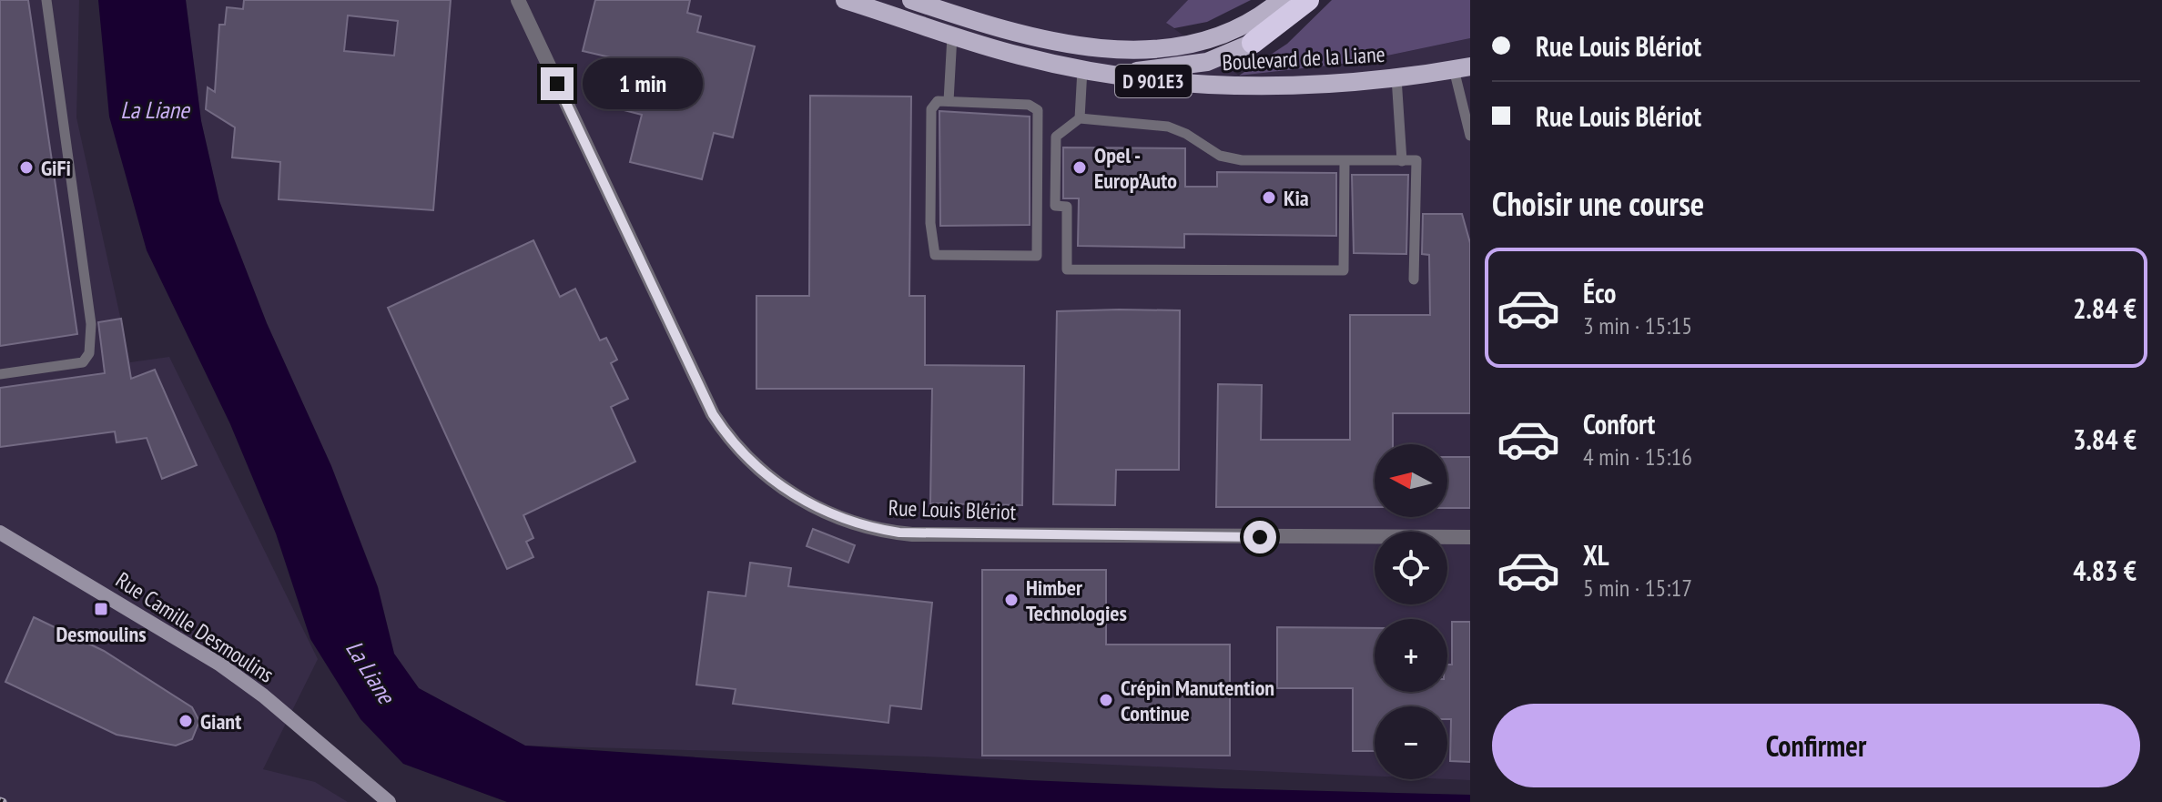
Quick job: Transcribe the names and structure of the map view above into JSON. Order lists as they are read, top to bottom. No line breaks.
{"streets":{"highway":["D 901E3"],"main road":["Boulevard de la Liane"],"street":["Rue Louis Blériot","Rue Camille Desmoulins"]},"crossings":[["Boulevard de la Liane","D 901E3"]],"water":["La Liane"],"places":{"other":["GiFi","Opel - Europ'Auto","Kia","Himber Technologies","Crépin Manutention Continue","Giant"],"transit":["Desmoulins"]},"north":"left","page":{"banner":["Rue Louis Blériot","Rue Louis Blériot"],"bubble":"1 min","heading":"Choisir une course","list":[{"name":"Éco","note":"3 min · 15:15","value":"2.84 €"},{"name":"Confort","note":"4 min · 15:16","value":"3.84 €"},{"name":"XL","note":"5 min · 15:17","value":"4.83 €"}],"map_buttons":["+","−"],"buttons":"Confirmer"}}
